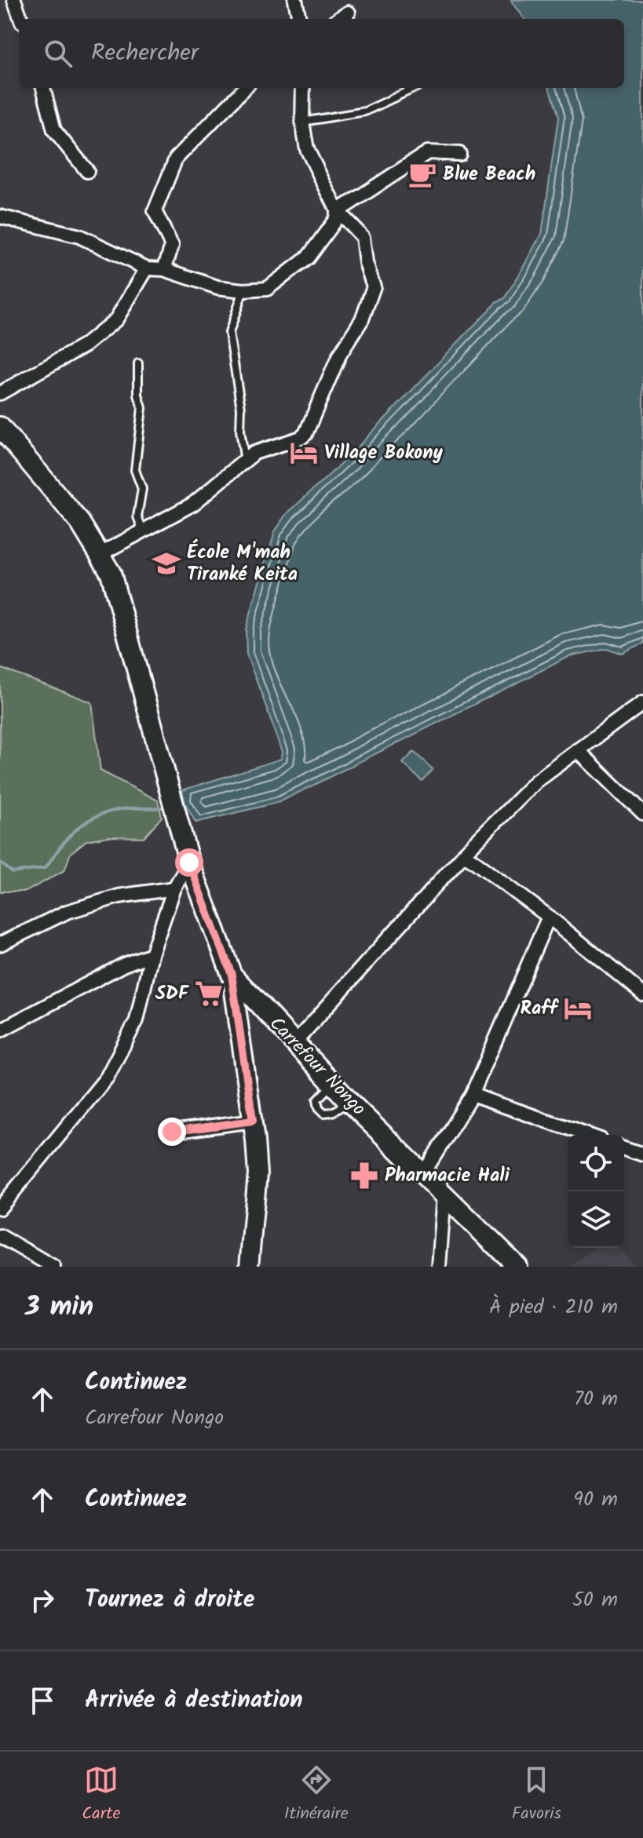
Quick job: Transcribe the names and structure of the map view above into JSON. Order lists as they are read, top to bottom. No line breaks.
{"streets":{"main road":["Carrefour Nongo"]},"places":{"cafe":["Blue Beach"],"hotel":["Village Bokony","Raff"],"school or university":["École M'mah Tiranké Keita"],"supermarket":["SDF"],"pharmacy":["Pharmacie Hali"]},"page":{"search":"Rechercher","heading":["3 min","À pied · 210 m"],"list":[["Continuez","Carrefour Nongo","70 m"],["Continuez","90 m"],["Tournez à droite","50 m"],"Arrivée à destination"],"nav":["Carte","Itinéraire","Favoris"]}}
